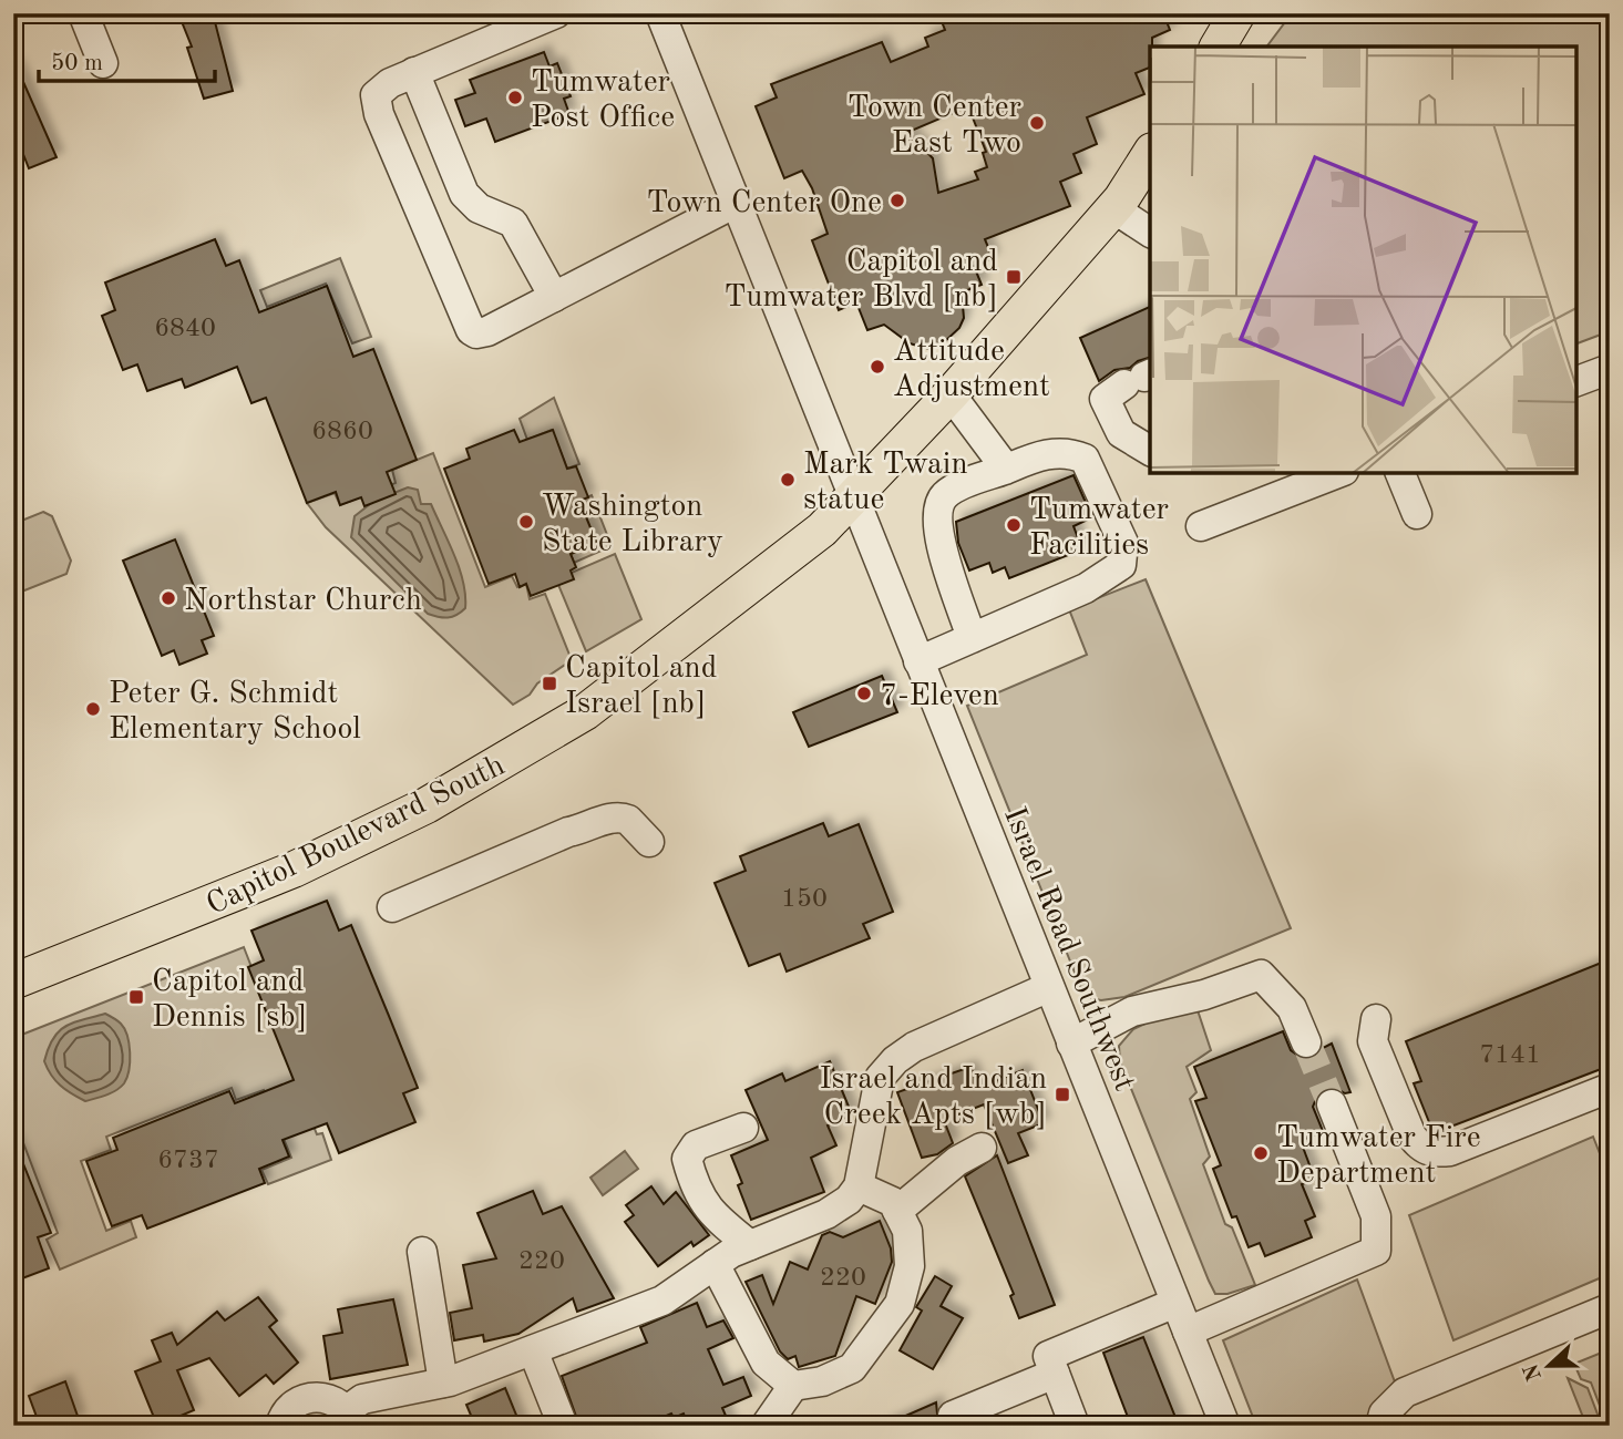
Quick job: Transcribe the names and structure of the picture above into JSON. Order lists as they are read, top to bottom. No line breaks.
{"streets":{"main road":["Capitol Boulevard South"],"street":["Israel Road Southwest"]},"crossings":[["Capitol Boulevard South","Israel Road Southwest"]],"places":{"other":["Tumwater Post Office","Town Center East Two","Town Center One","Attitude Adjustment","Mark Twain statue","Washington State Library","Tumwater Facilities","Northstar Church","7-Eleven","Peter G. Schmidt Elementary School","Tumwater Fire Department"],"transit":["Capitol and Tumwater Blvd [nb]","Capitol and Israel [nb]","Capitol and Dennis [sb]","Israel and Indian Creek Apts [wb]"]},"house_numbers":["6840","6860","150","7141","6737","220","220"],"scale_bar":"50 m","north":"left"}
